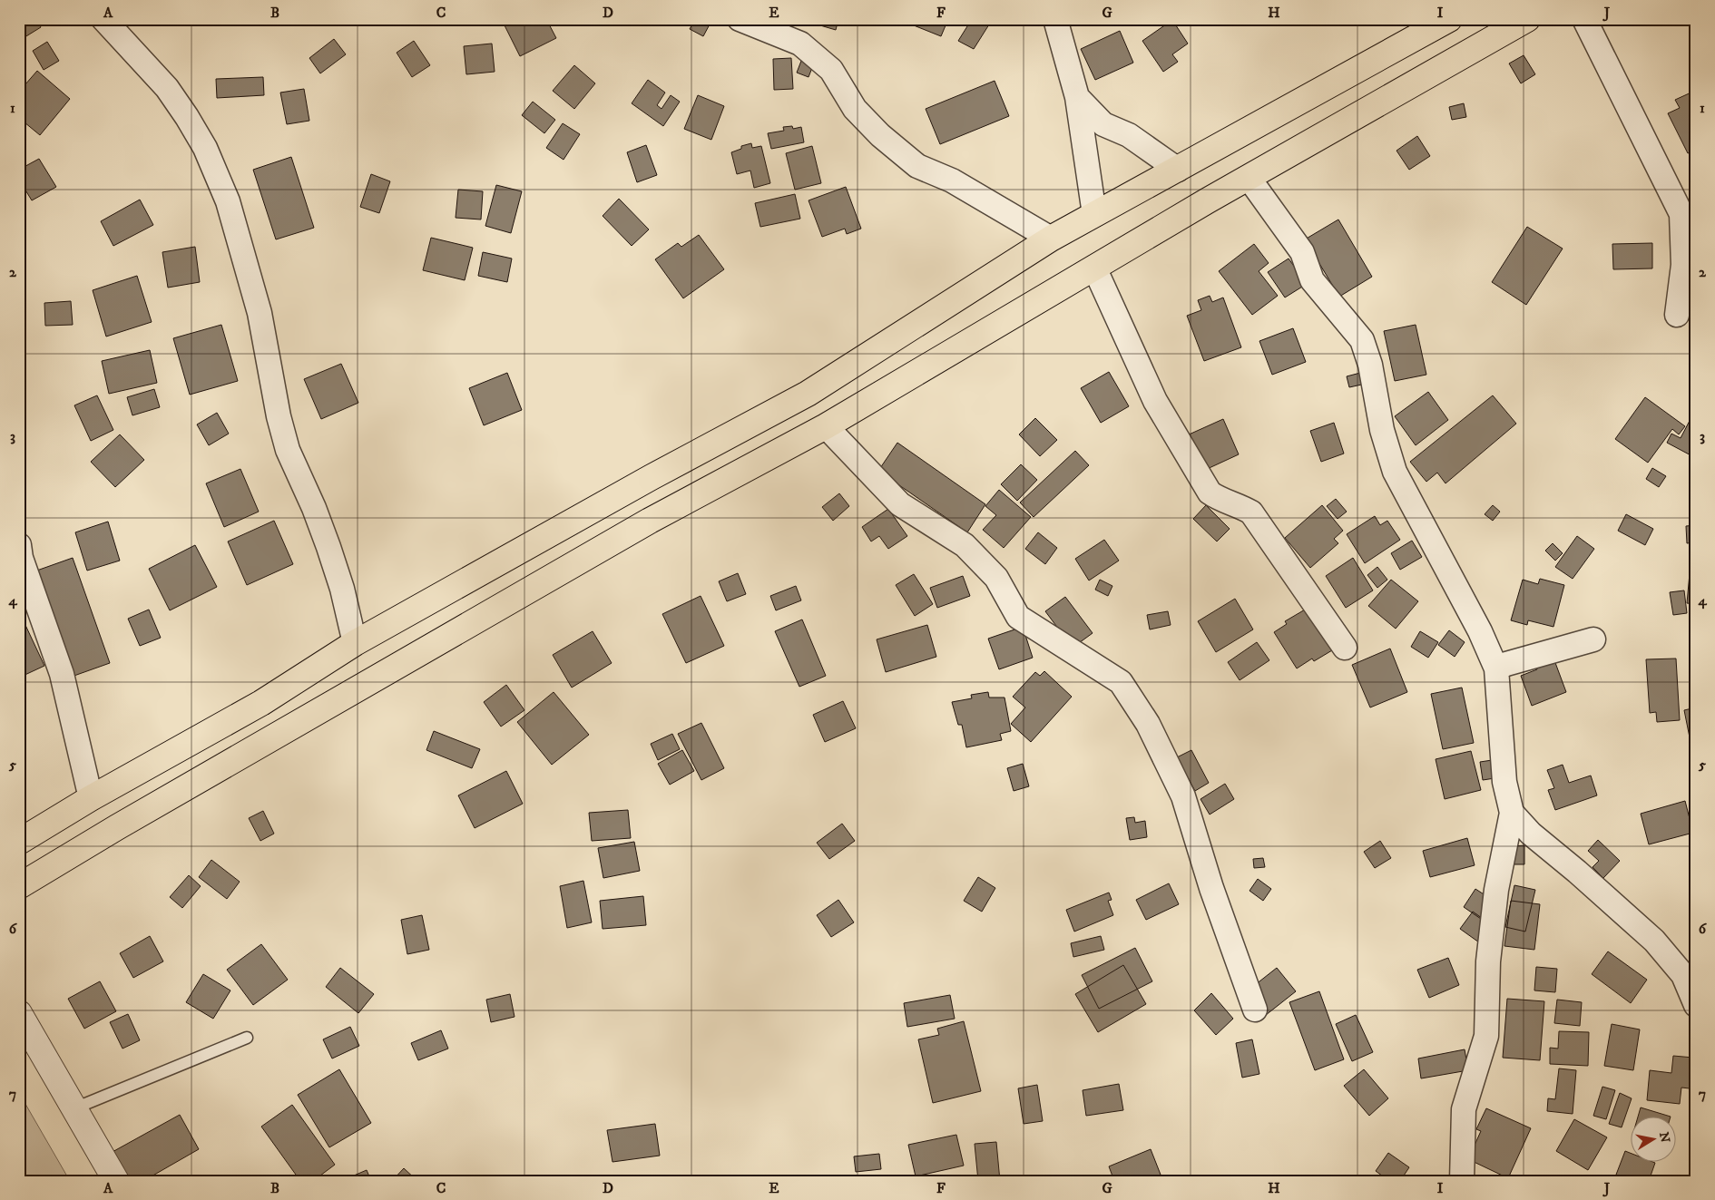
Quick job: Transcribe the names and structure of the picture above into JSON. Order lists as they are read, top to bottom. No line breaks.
{"north":"right","grid":{"columns":["A","B","C","D","E","F","G","H","I","J"],"rows":["1","2","3","4","5","6","7"]}}
